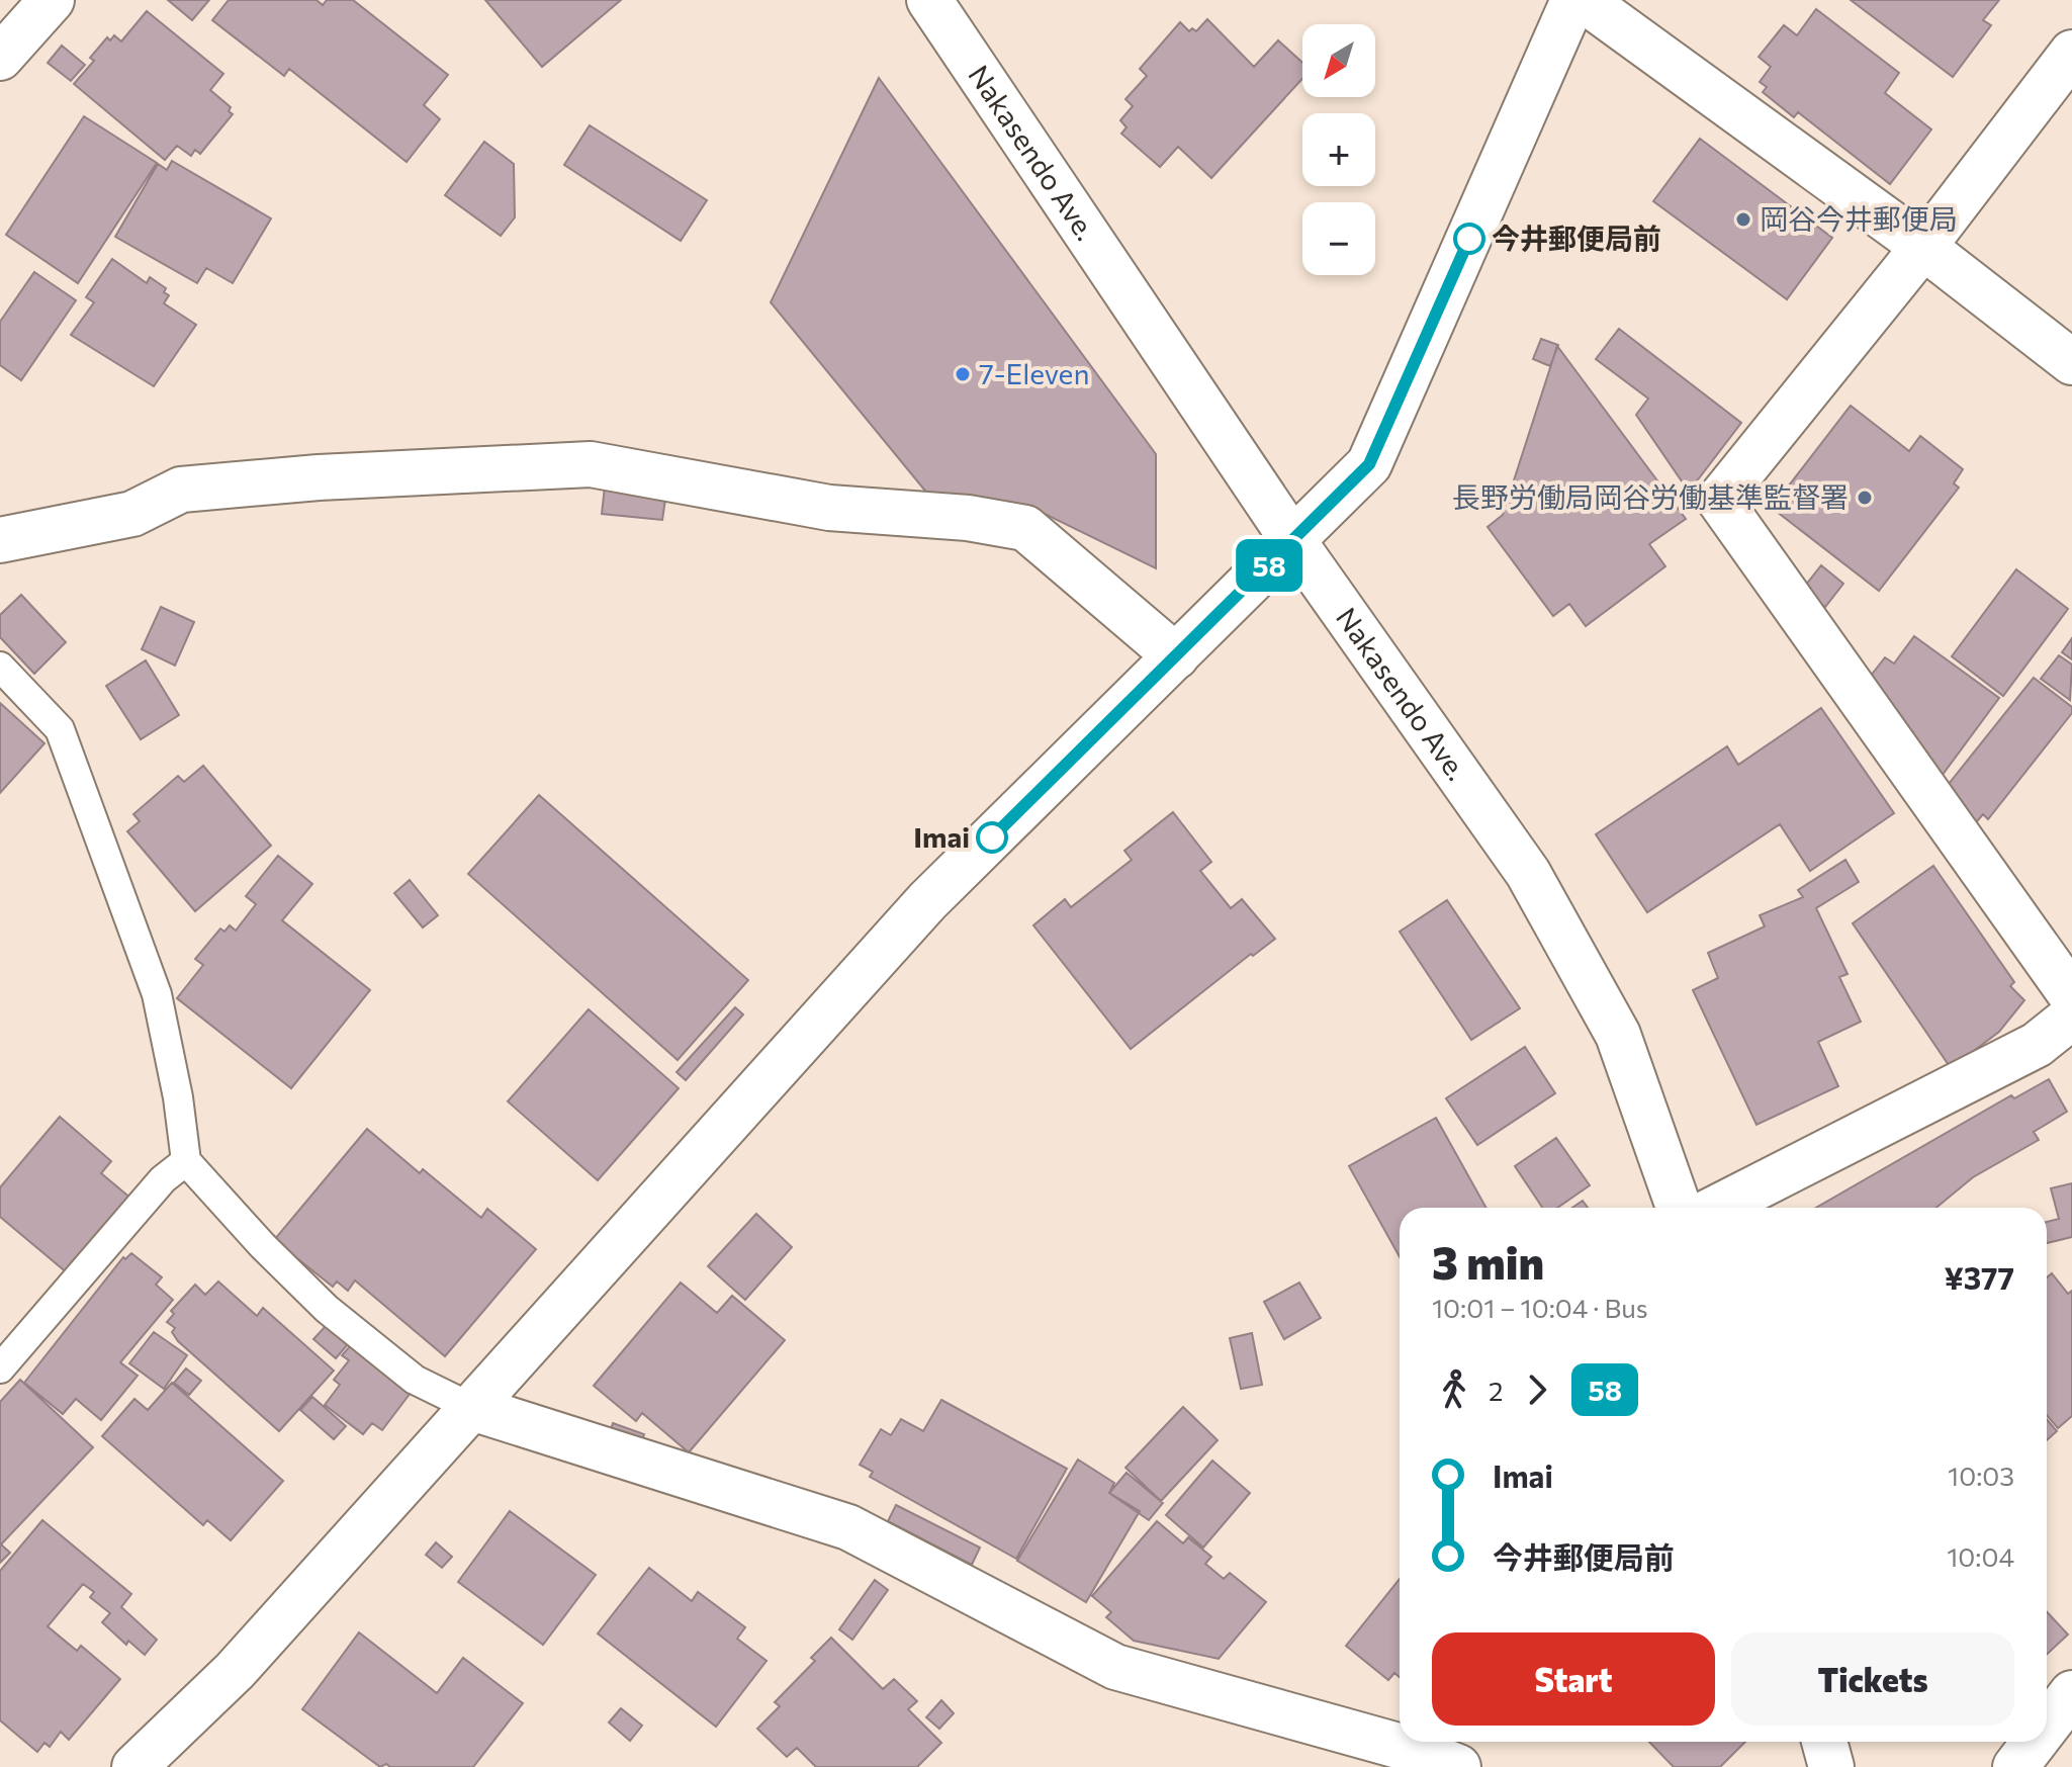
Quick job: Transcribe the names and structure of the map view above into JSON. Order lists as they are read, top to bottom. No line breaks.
{"streets":{"main road":["Nakasendo Ave."]},"places":["岡谷今井郵便局","今井郵便局前","7-Eleven","長野労働局岡谷労働基準監督署","Imai"],"lines":["bus line 58"],"north":"bottom left","page":{"on_map":"58","map_buttons":["+","−"],"heading":["3 min","10:01 – 10:04 · Bus","¥377"],"legs":["2","58"],"list":[{"name":"Imai","value":"10:03"},{"name":"今井郵便局前","value":"10:04"}],"buttons":["Start","Tickets"]}}
